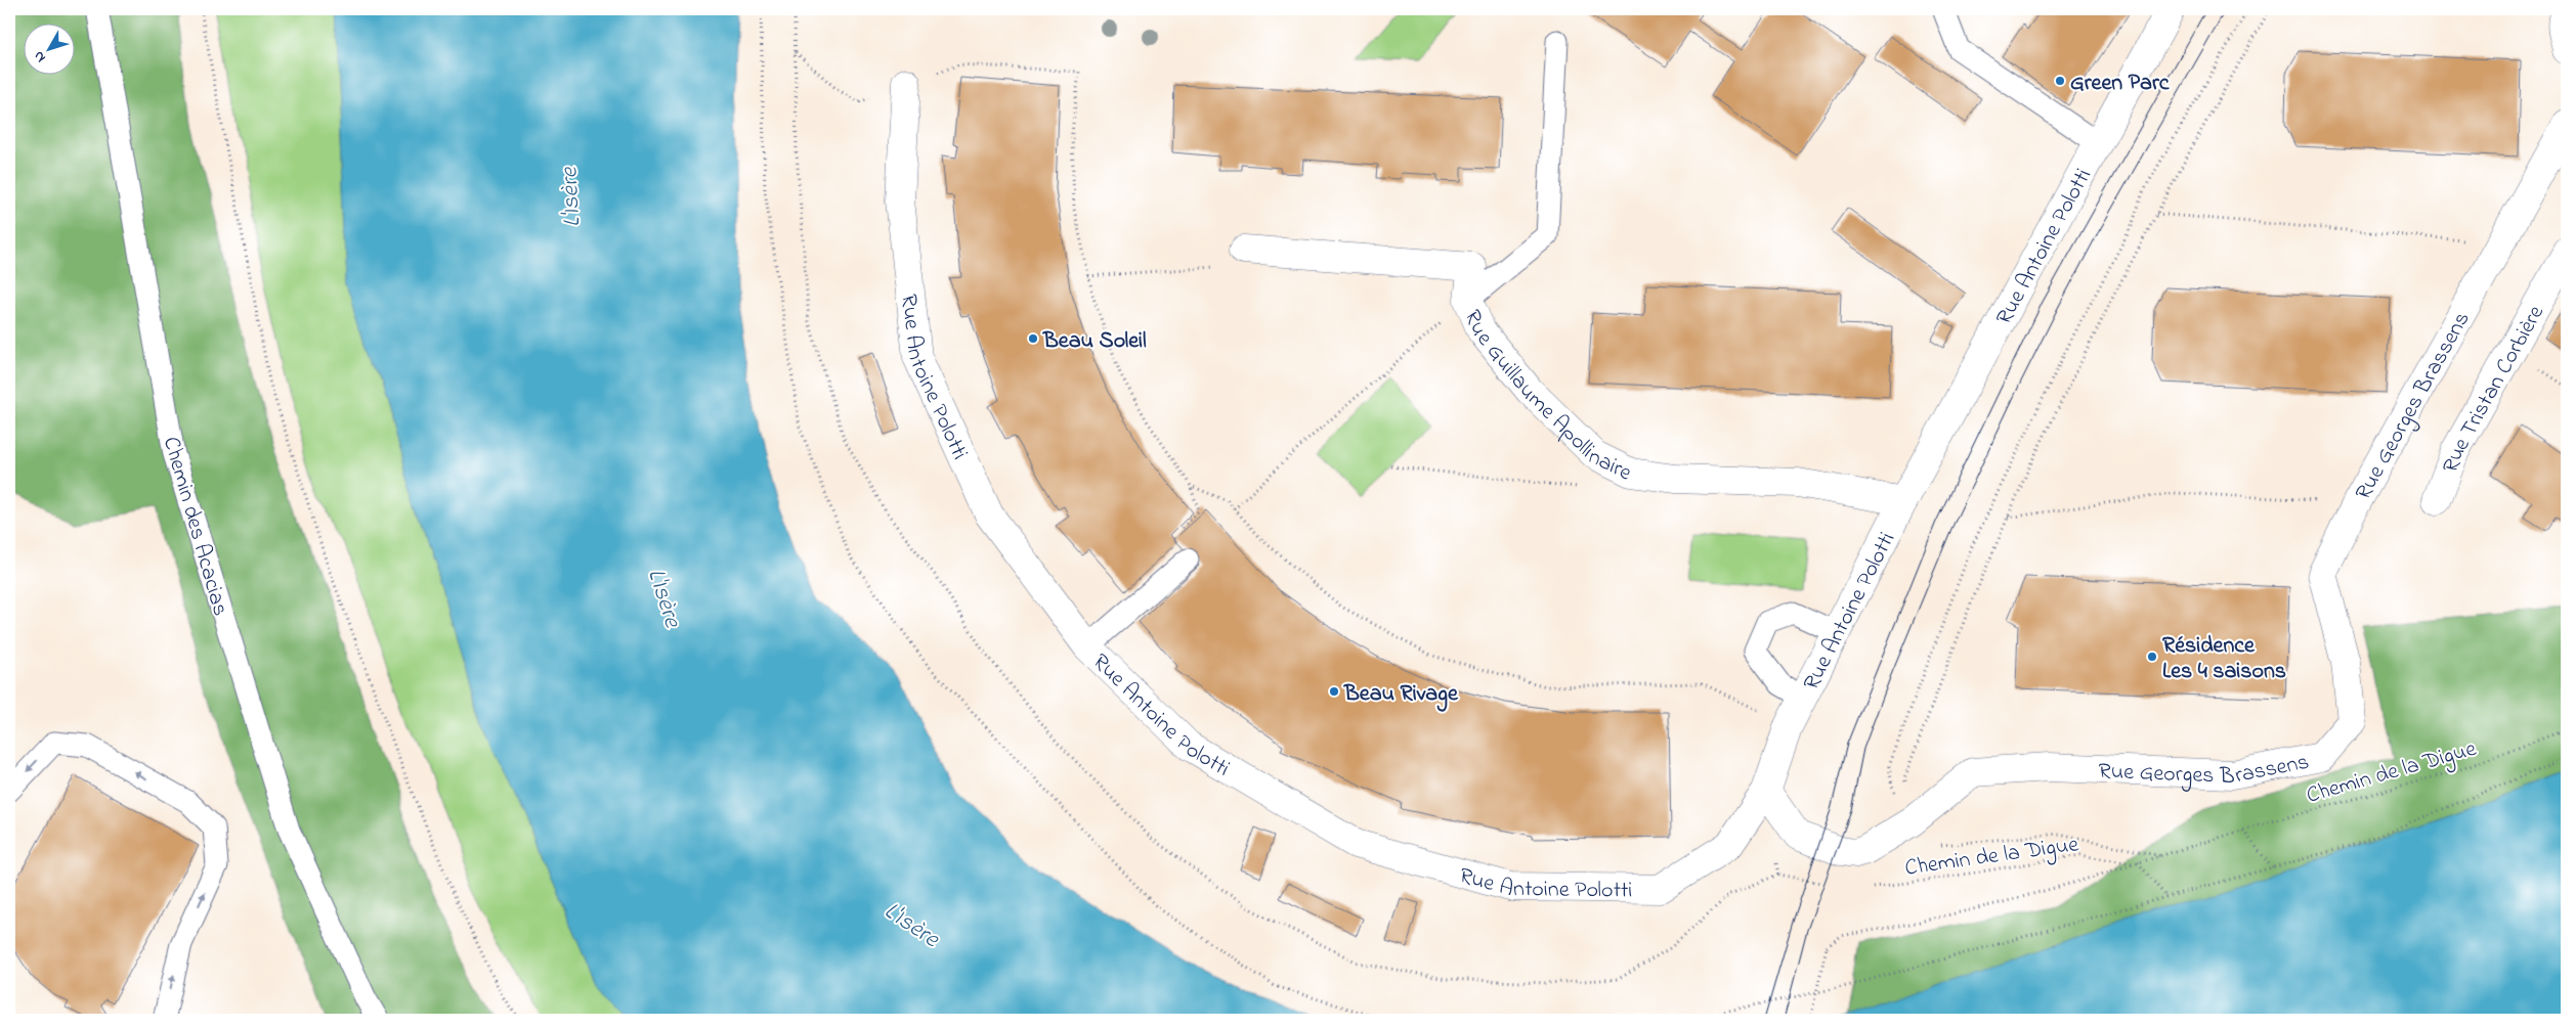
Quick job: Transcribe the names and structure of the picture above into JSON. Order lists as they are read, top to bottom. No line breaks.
{"streets":{"street":["Rue Antoine Polotti","Rue Guillaume Apollinaire","Rue Tristan Corbière","Rue Georges Brassens"],"lane":["Chemin des Acacias"],"path":["Chemin de la Digue"]},"crossings":[["Rue Antoine Polotti","Rue Guillaume Apollinaire"],["Rue Antoine Polotti","Rue Georges Brassens"]],"water":["L'Isère"],"places":["Green Parc","Beau Soleil","Résidence Les 4 saisons","Beau Rivage"],"north":"bottom left"}
